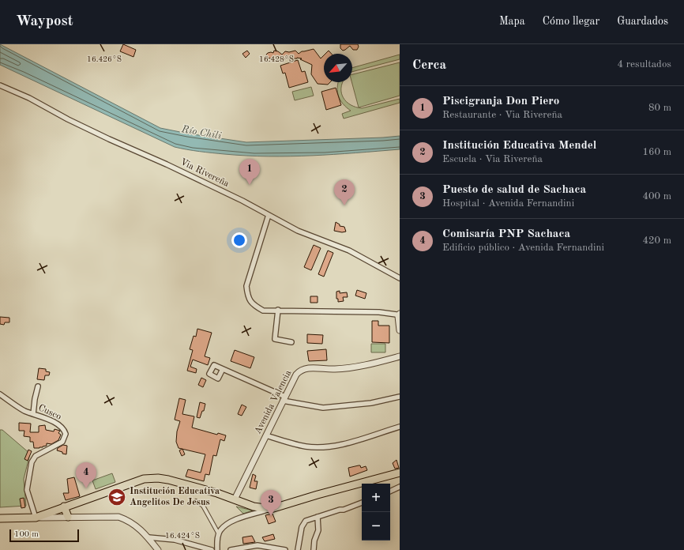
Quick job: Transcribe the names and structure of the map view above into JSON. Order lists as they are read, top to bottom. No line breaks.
{"streets":{"street":["Via Rivereña","Avenida Valencia","Cusco"]},"water":["Río Chili"],"places":{"school or university":["Institución Educativa Angelitos De Jesus"]},"scale_bar":"100 m","north":"bottom left","page":{"header":"Waypost","nav":["Mapa","Cómo llegar","Guardados"],"heading":["Cerca","4 resultados"],"list":[{"mark":"1","name":"Piscigranja Don Piero","note":"Restaurante · Via Rivereña","value":"80 m"},{"mark":"2","name":"Institución Educativa Mendel","note":"Escuela · Via Rivereña","value":"160 m"},{"mark":"3","name":"Puesto de salud de Sachaca","note":"Hospital · Avenida Fernandini","value":"400 m"},{"mark":"4","name":"Comisaría PNP Sachaca","note":"Edificio público · Avenida Fernandini","value":"420 m"}],"pins":["1","2","4","3"],"map_buttons":["+","−"],"scale":"100 m"},"coordinates":["16.426°S","16.428°S","16.424°S"]}
